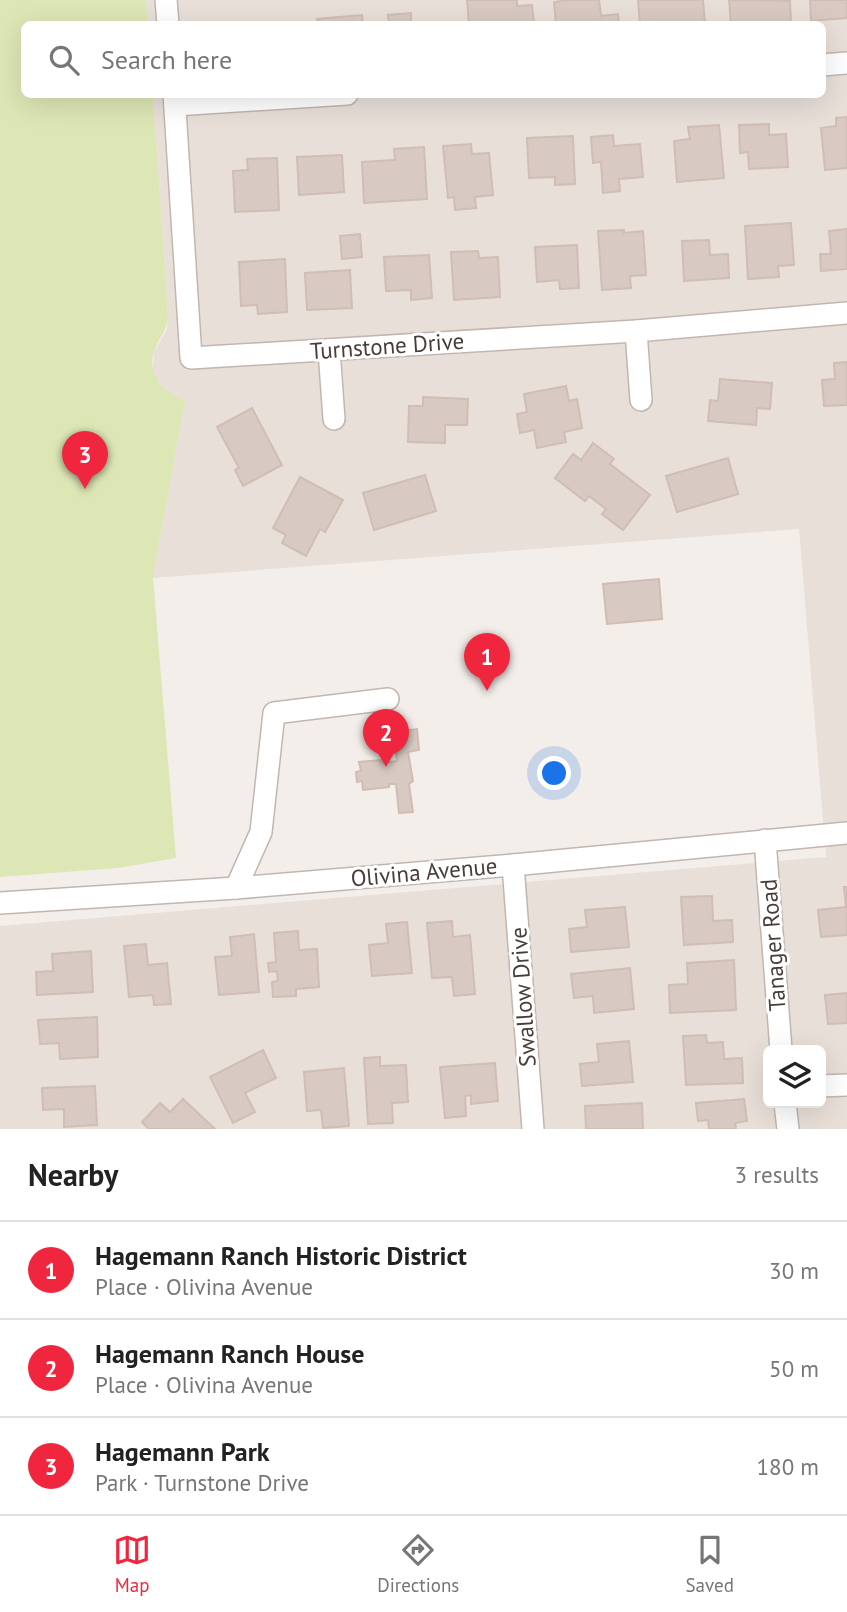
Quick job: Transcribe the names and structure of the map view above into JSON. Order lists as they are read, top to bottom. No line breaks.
{"streets":{"street":["Turnstone Drive","Olivina Avenue","Tanager Road","Swallow Drive"]},"crossings":[["Olivina Avenue","Tanager Road"],["Olivina Avenue","Swallow Drive"]],"page":{"search":"Search here","pins":["3","1","2"],"heading":["Nearby","3 results"],"list":[{"mark":"1","name":"Hagemann Ranch Historic District","note":"Place · Olivina Avenue","value":"30 m"},{"mark":"2","name":"Hagemann Ranch House","note":"Place · Olivina Avenue","value":"50 m"},{"mark":"3","name":"Hagemann Park","note":"Park · Turnstone Drive","value":"180 m"}],"nav":["Map","Directions","Saved"]}}
